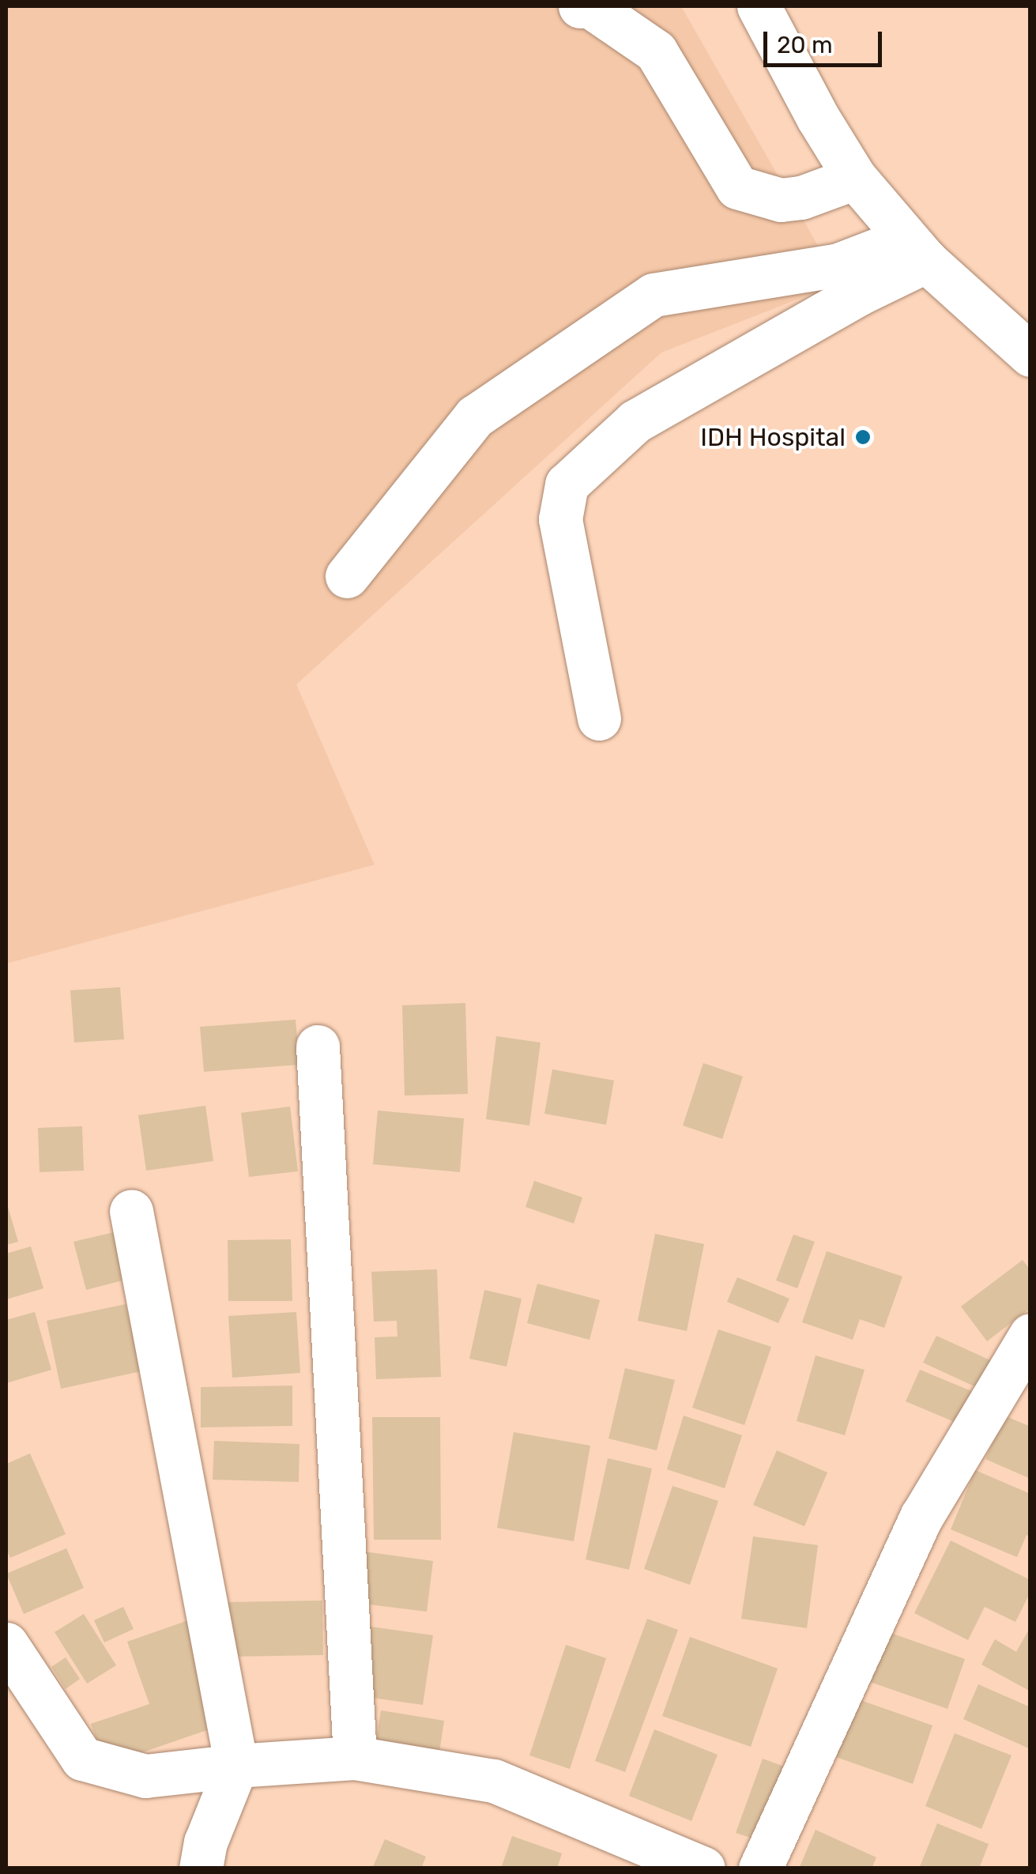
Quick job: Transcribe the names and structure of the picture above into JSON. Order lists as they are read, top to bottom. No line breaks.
{"places":["IDH Hospital"],"scale_bar":"20 m"}
